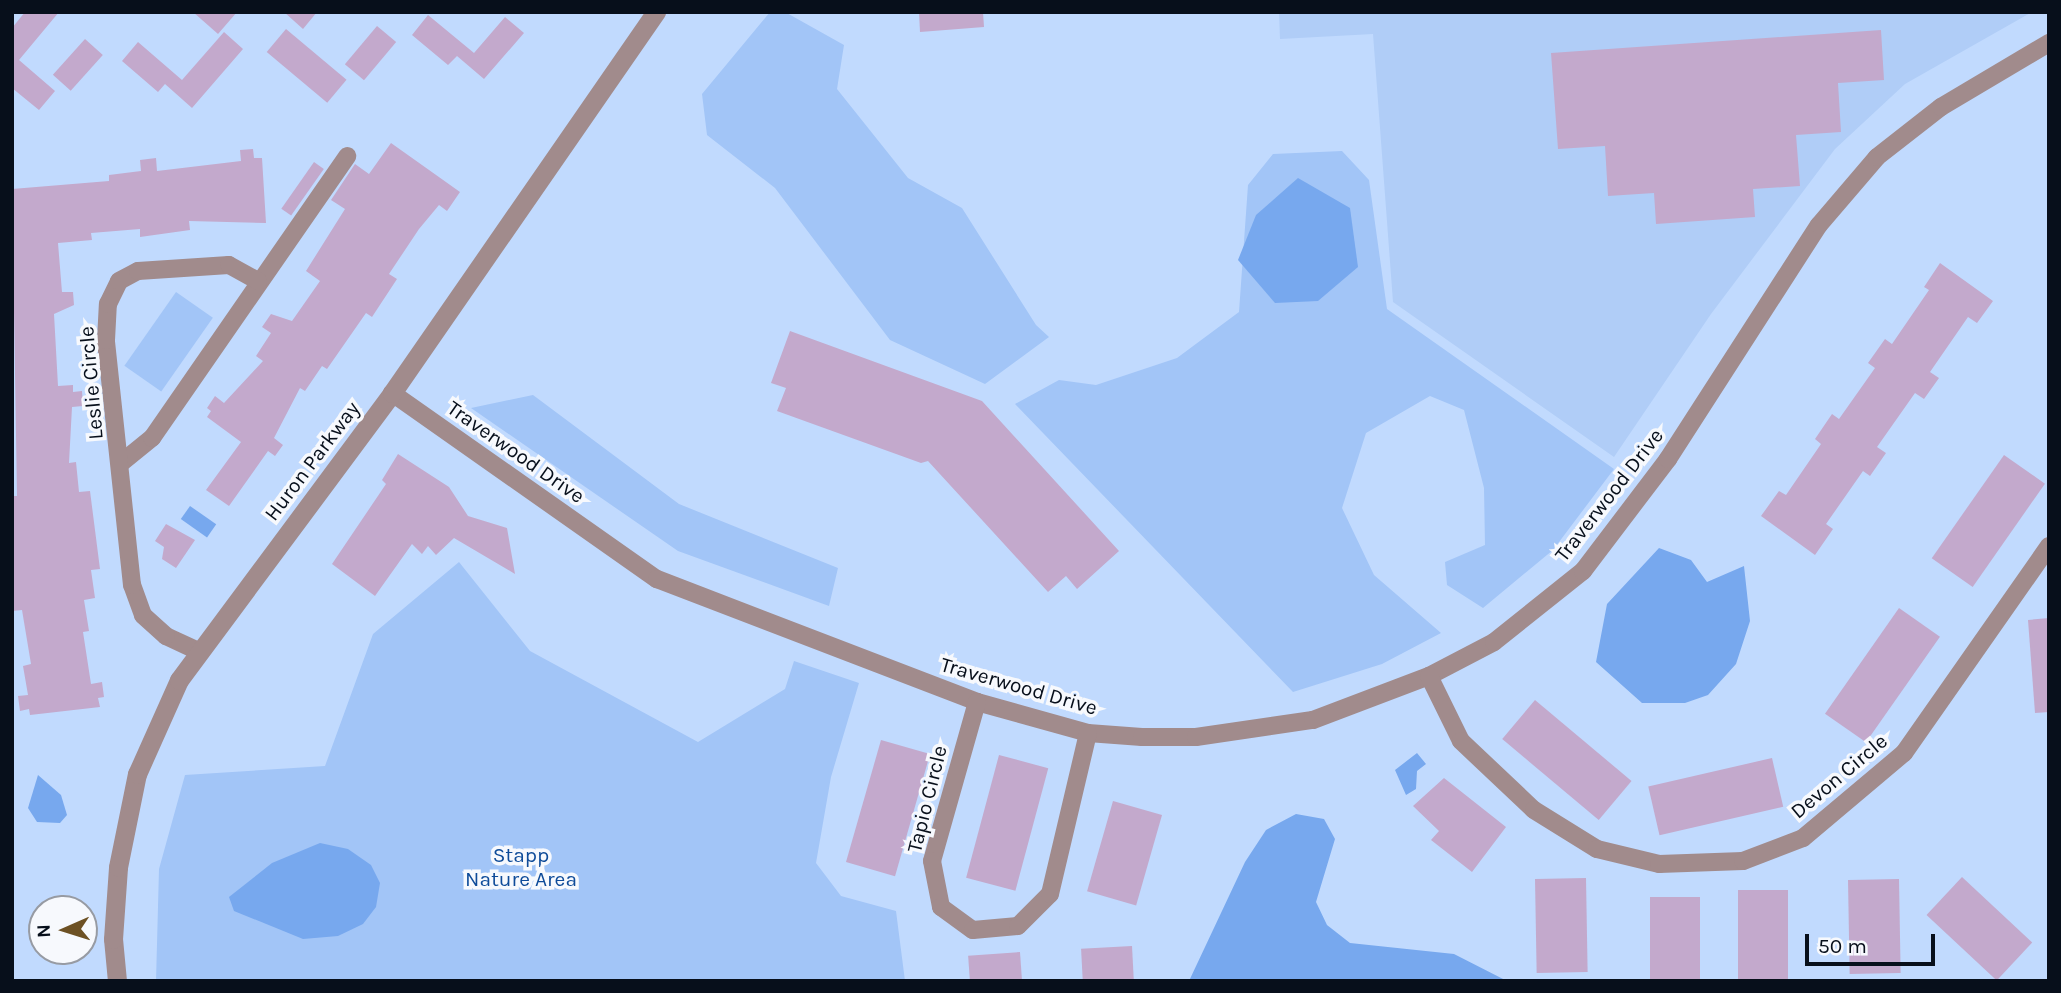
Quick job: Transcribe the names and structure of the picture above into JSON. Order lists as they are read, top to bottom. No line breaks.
{"streets":{"street":["Leslie Circle","Traverwood Drive","Huron Parkway","Devon Circle","Tapio Circle"]},"crossings":[["Leslie Circle","Huron Parkway"],["Traverwood Drive","Huron Parkway"],["Traverwood Drive","Devon Circle"],["Traverwood Drive","Tapio Circle"]],"parks":["Stapp Nature Area"],"scale_bar":"50 m","north":"left"}
